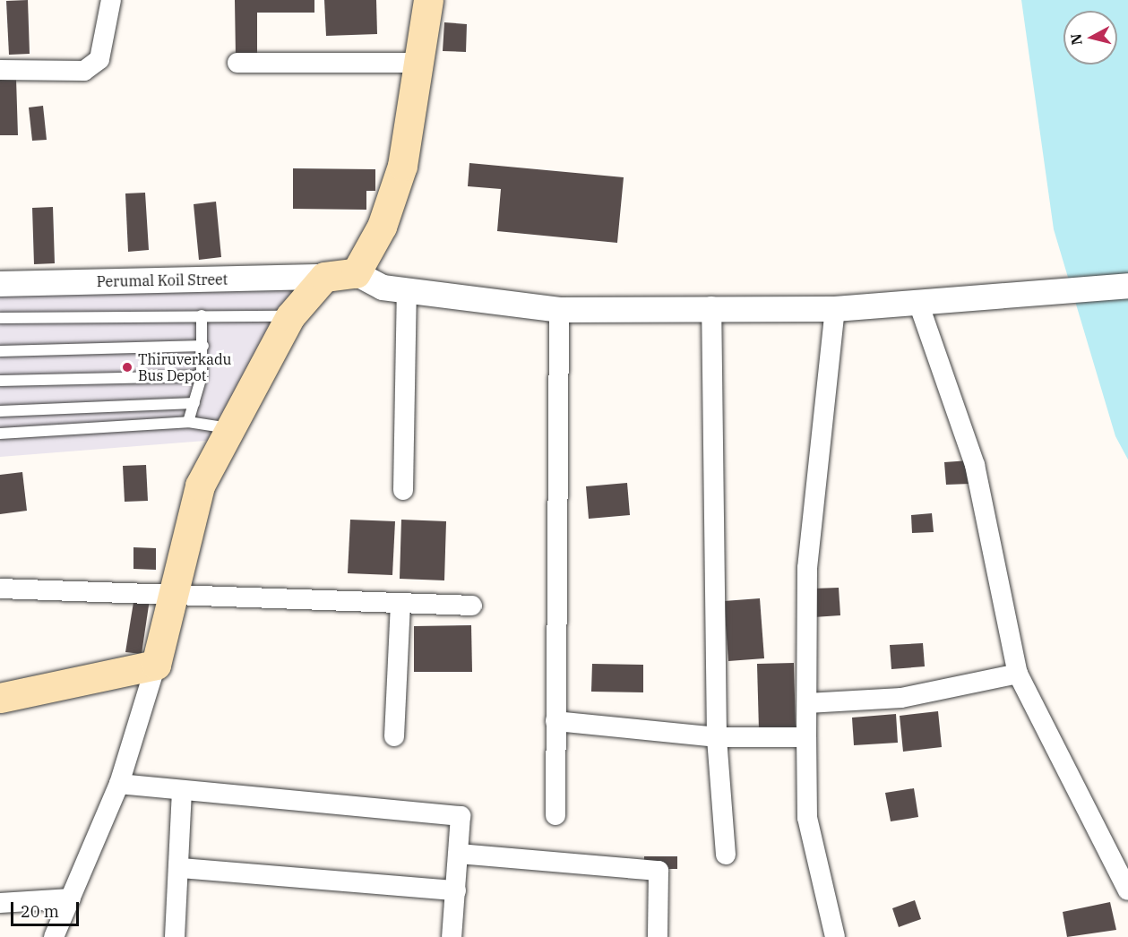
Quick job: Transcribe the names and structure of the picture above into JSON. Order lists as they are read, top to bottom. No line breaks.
{"streets":{"street":["Perumal Koil Street"]},"places":["Thiruverkadu Bus Depot"],"scale_bar":"20 m","north":"left"}
